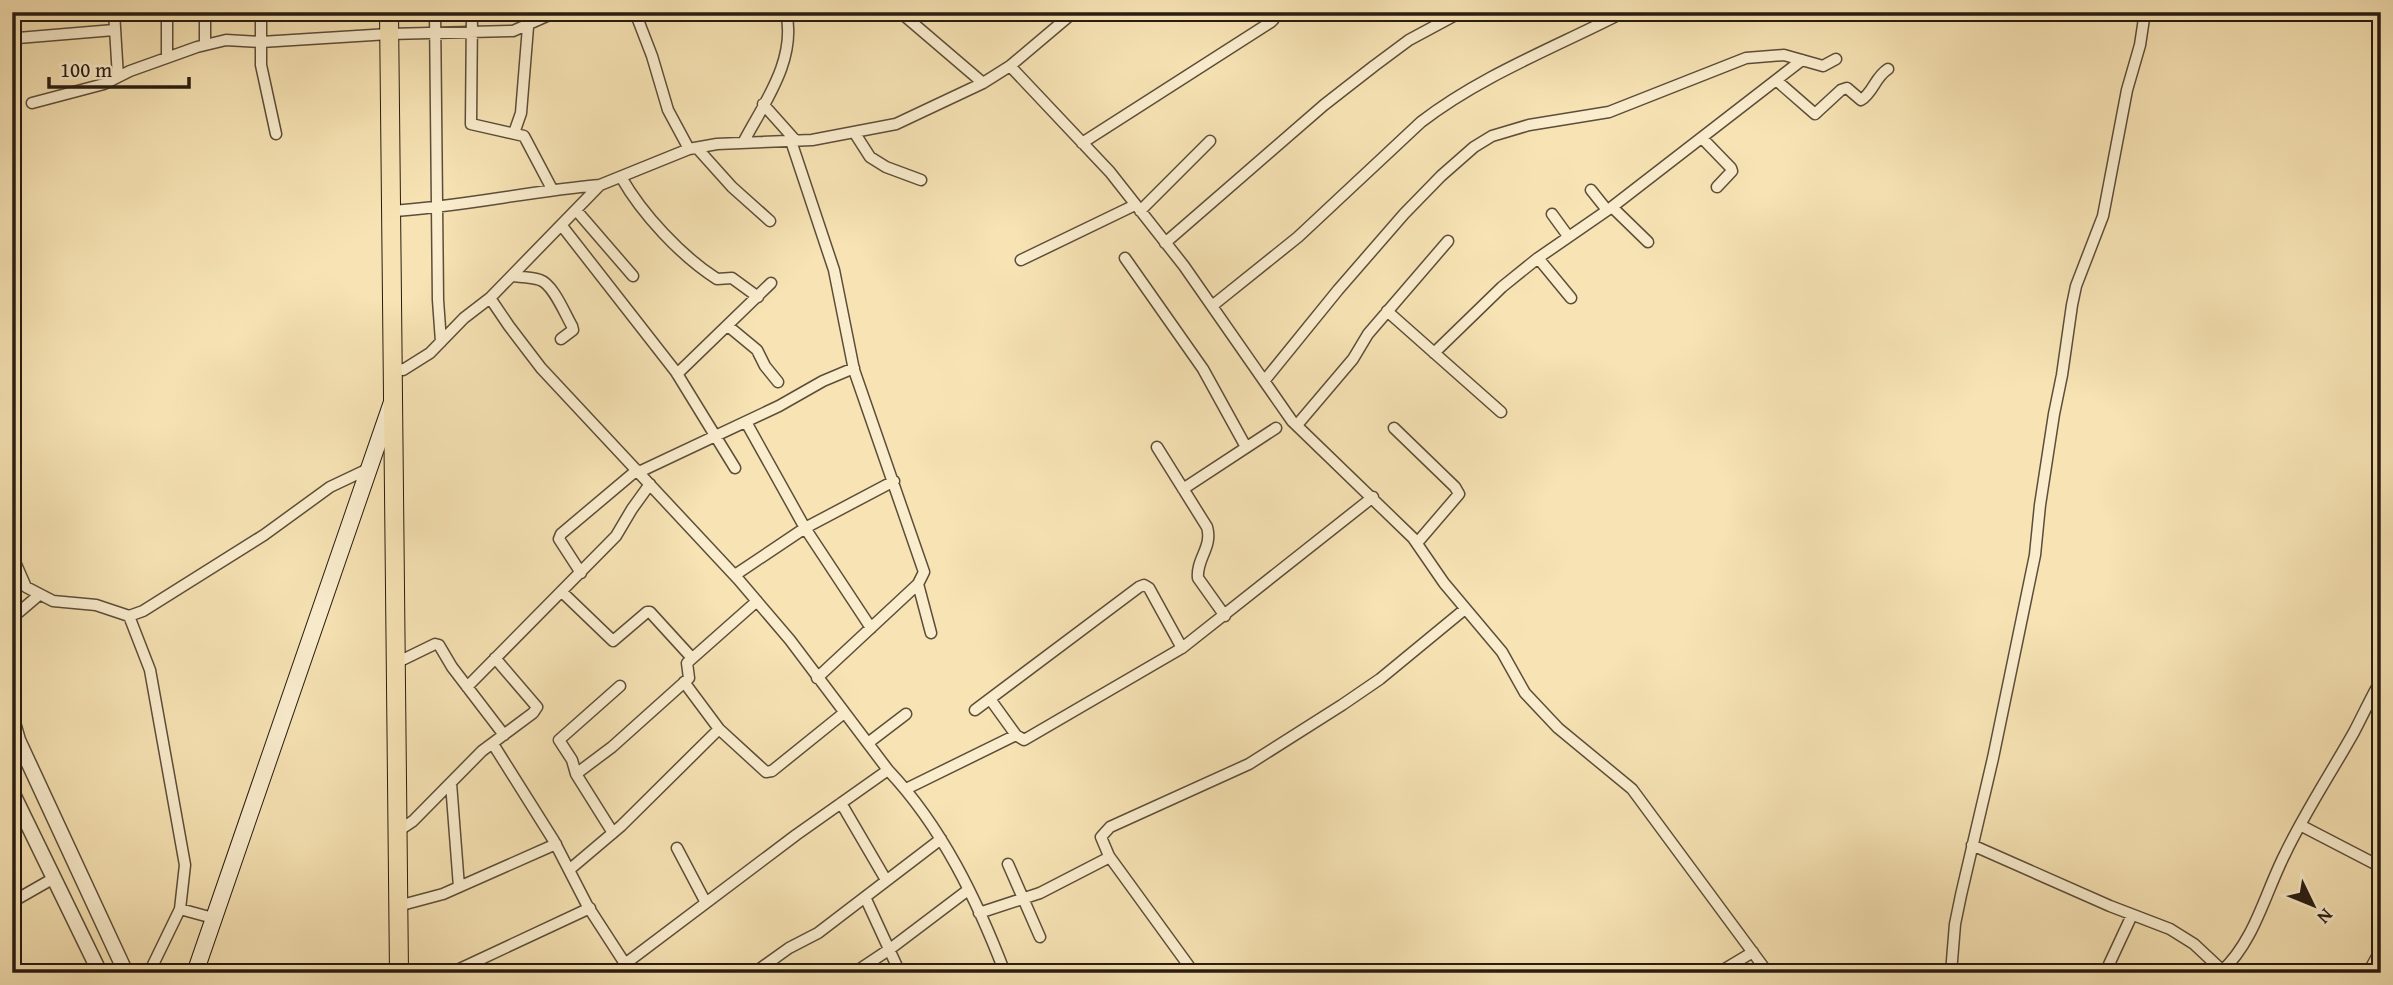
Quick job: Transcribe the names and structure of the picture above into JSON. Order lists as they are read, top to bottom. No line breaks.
{"scale_bar":"100 m","north":"bottom right"}
